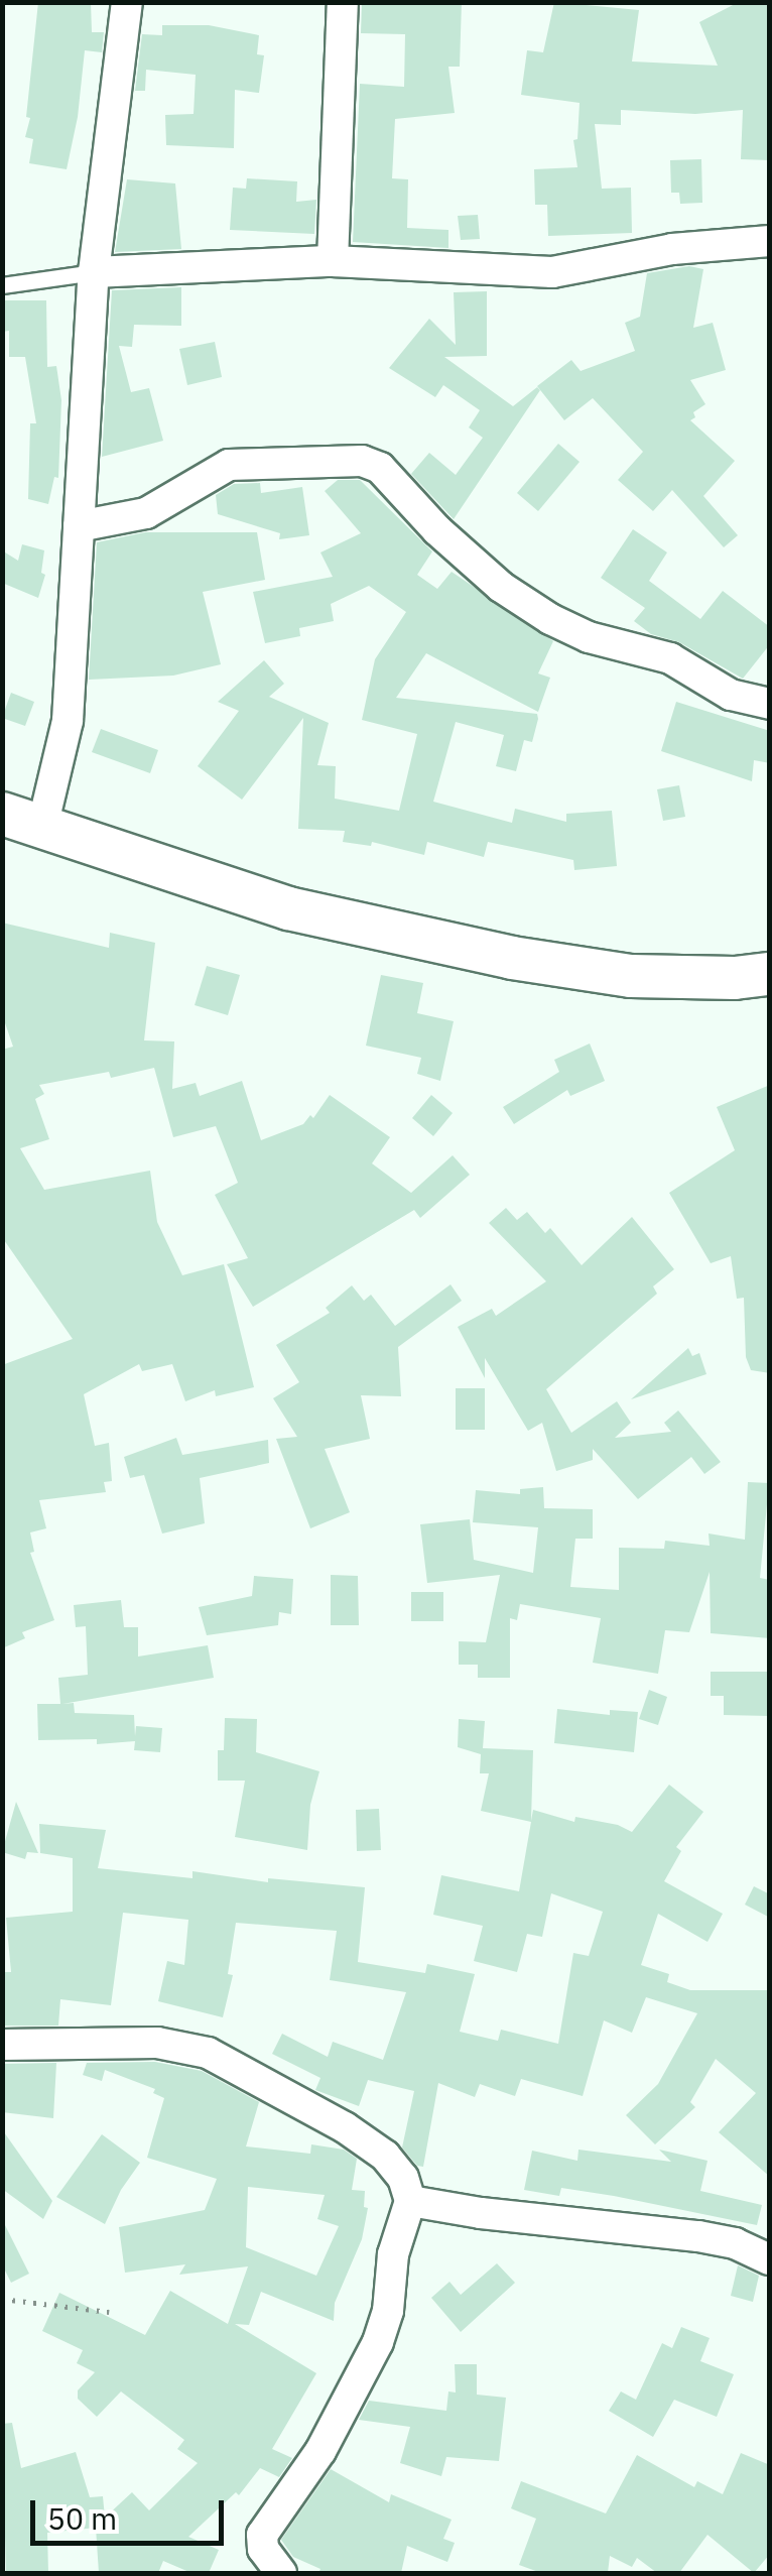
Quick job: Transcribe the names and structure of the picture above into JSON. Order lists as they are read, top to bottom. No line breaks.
{"scale_bar":"50 m"}
